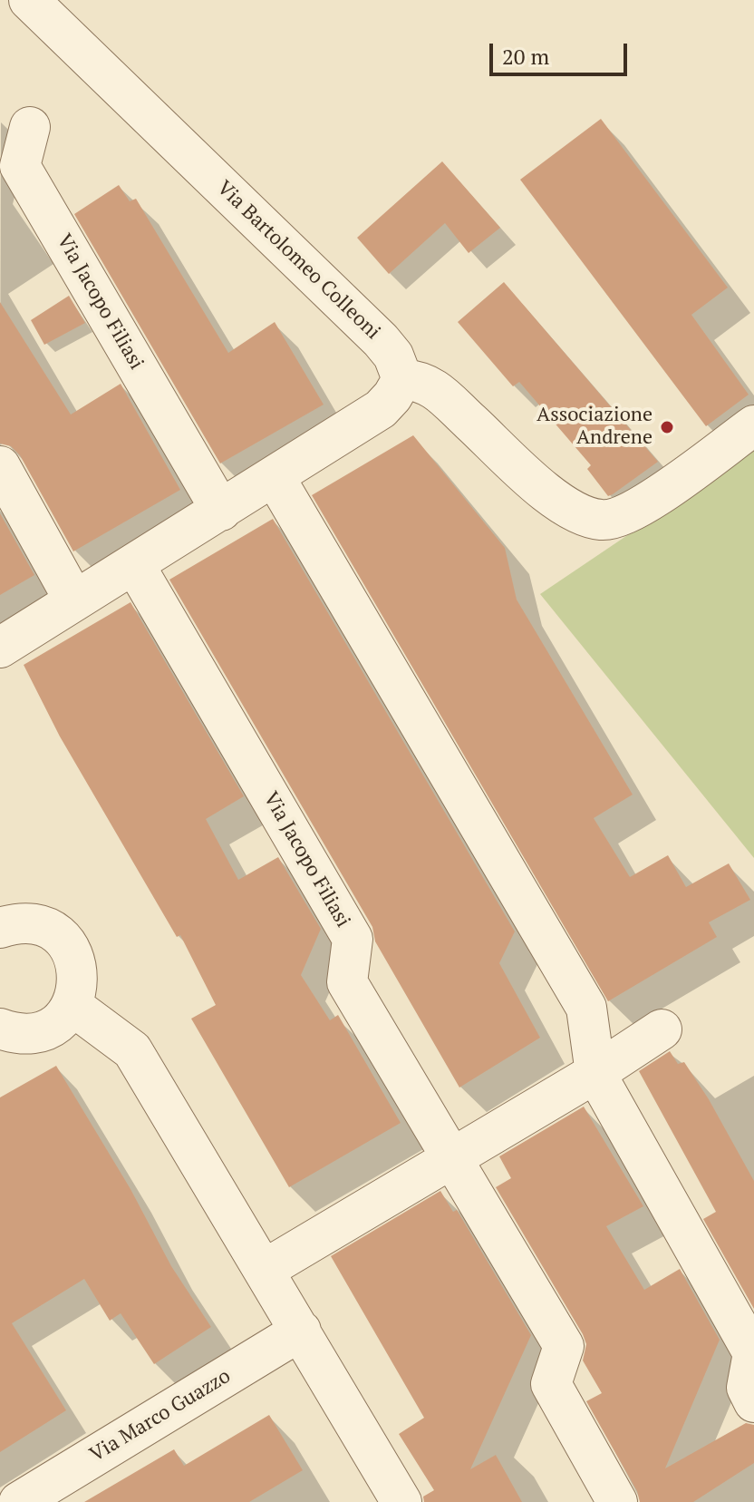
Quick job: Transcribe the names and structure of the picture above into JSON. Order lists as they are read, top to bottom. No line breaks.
{"streets":{"street":["Via Bartolomeo Colleoni","Via Jacopo Filiasi","Via Marco Guazzo"]},"places":["Associazione Andrene"],"scale_bar":"20 m"}
